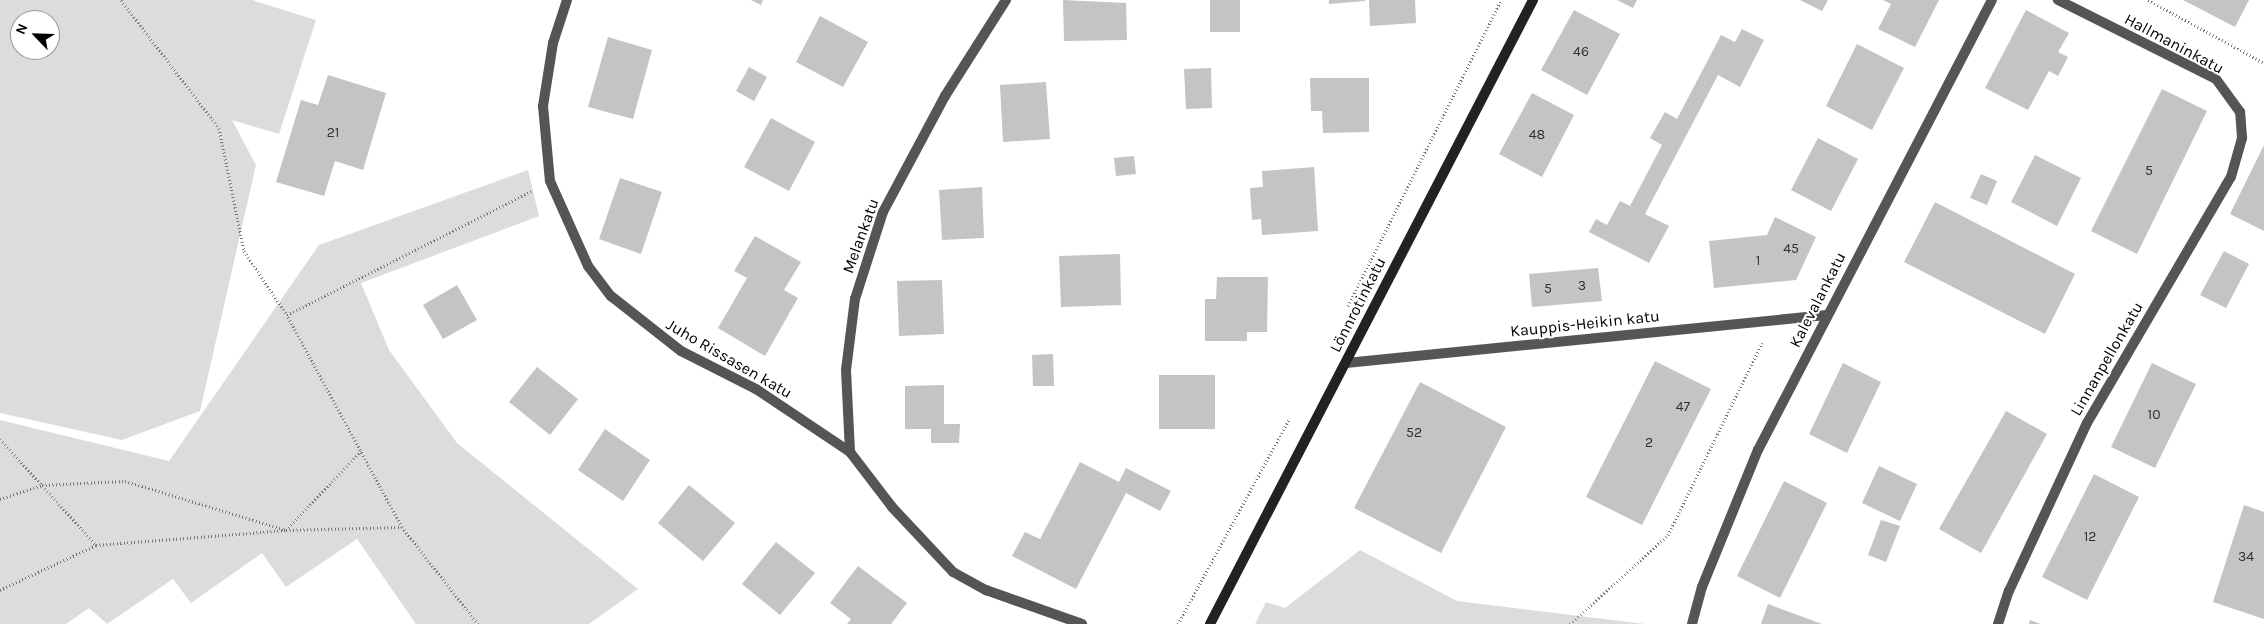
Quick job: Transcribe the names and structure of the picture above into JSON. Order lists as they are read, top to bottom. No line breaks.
{"streets":{"street":["Hallmaninkatu","Melankatu","Kalevalankatu","Lönnrotinkatu","Kauppis-Heikin katu","Juho Rissasen katu","Linnanpellonkatu"]},"crossings":[["Hallmaninkatu","Linnanpellonkatu"],["Melankatu","Juho Rissasen katu"],["Kalevalankatu","Kauppis-Heikin katu"],["Lönnrotinkatu","Kauppis-Heikin katu"]],"house_numbers":["46","21","48","5","45","1","3","5","47","10","52","2","12","34"],"north":"top left"}
